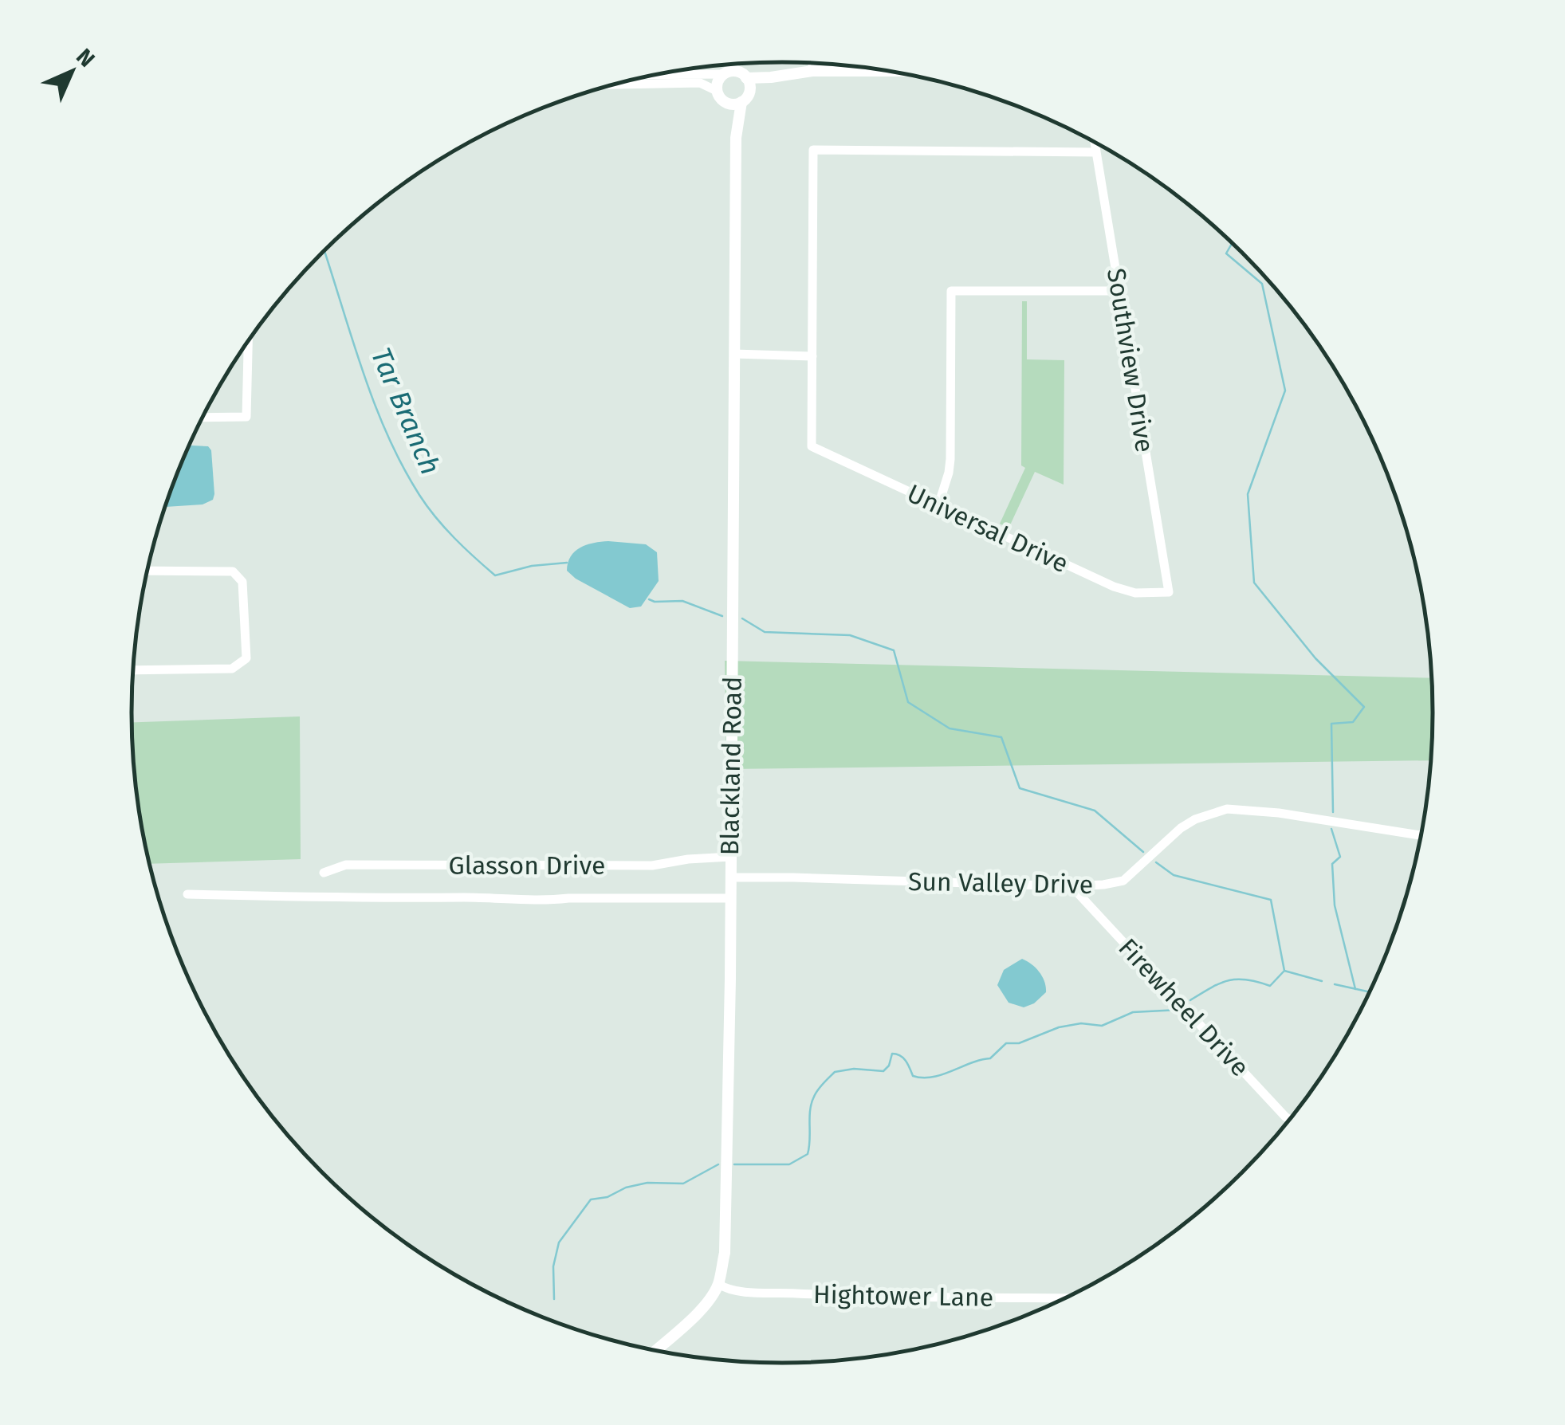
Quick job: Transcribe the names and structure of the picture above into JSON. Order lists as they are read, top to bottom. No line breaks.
{"streets":{"street":["Southview Drive","Universal Drive","Blackland Road","Glasson Drive","Sun Valley Drive","Firewheel Drive","Hightower Lane"]},"crossings":[["Southview Drive","Universal Drive"],["Blackland Road","Glasson Drive"],["Blackland Road","Sun Valley Drive"],["Blackland Road","Hightower Lane"],["Sun Valley Drive","Firewheel Drive"]],"water":["Tar Branch"],"north":"top right"}
